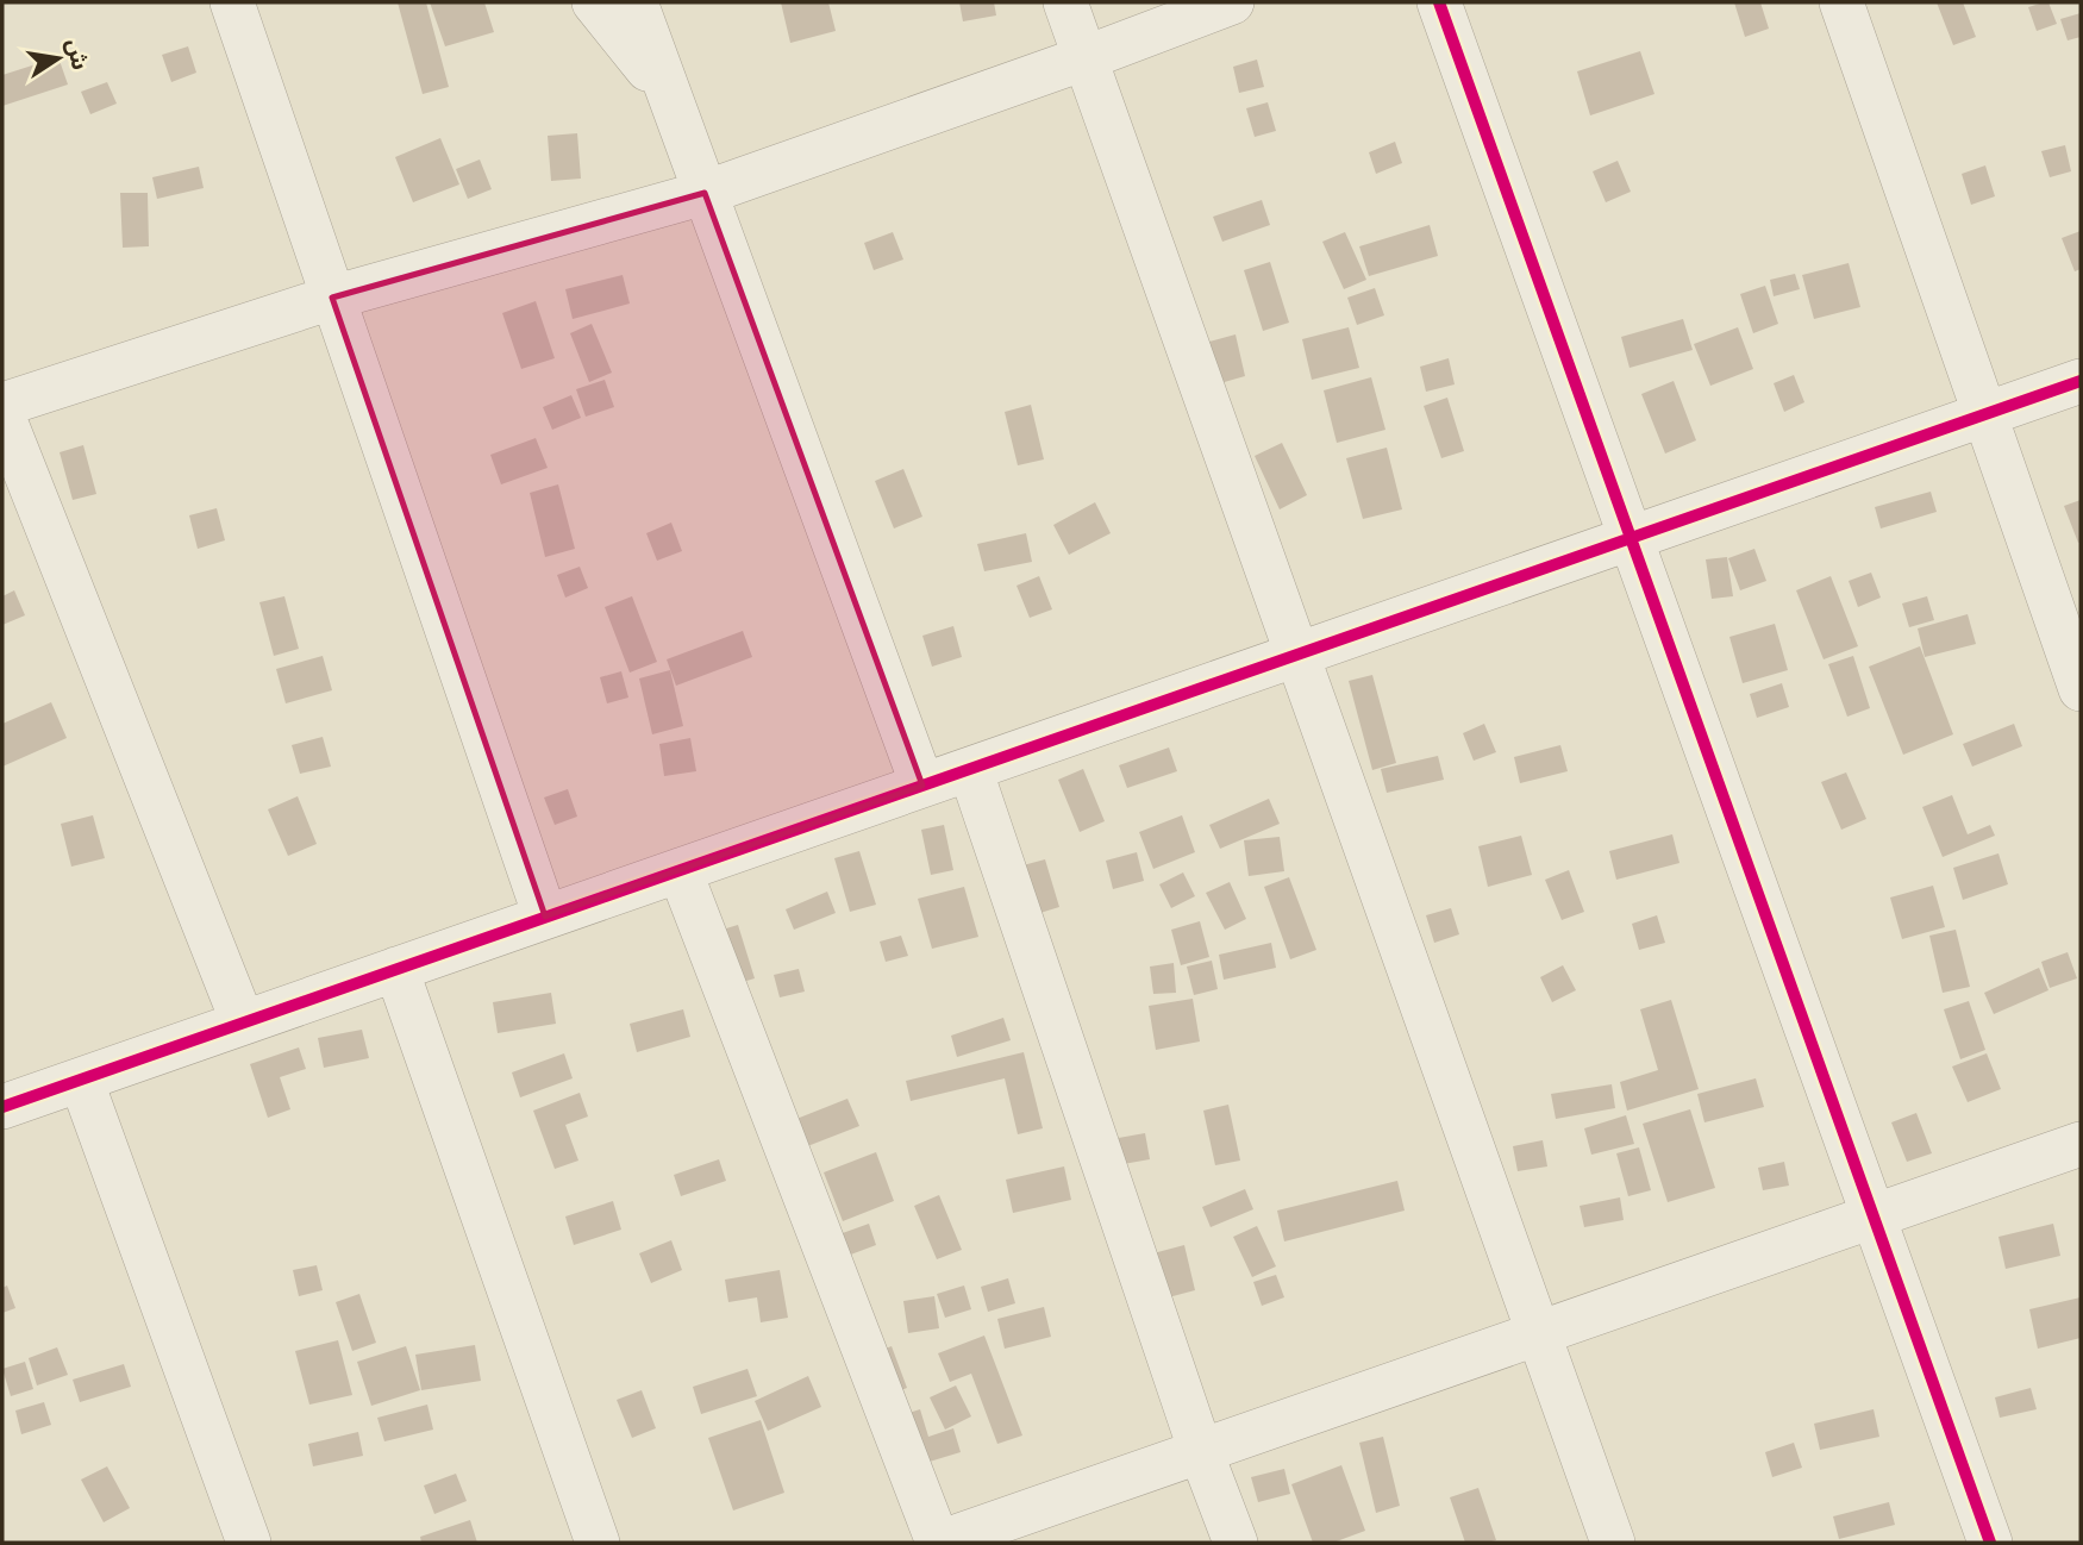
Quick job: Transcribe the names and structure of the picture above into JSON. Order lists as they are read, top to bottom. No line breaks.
{"north":"right"}
